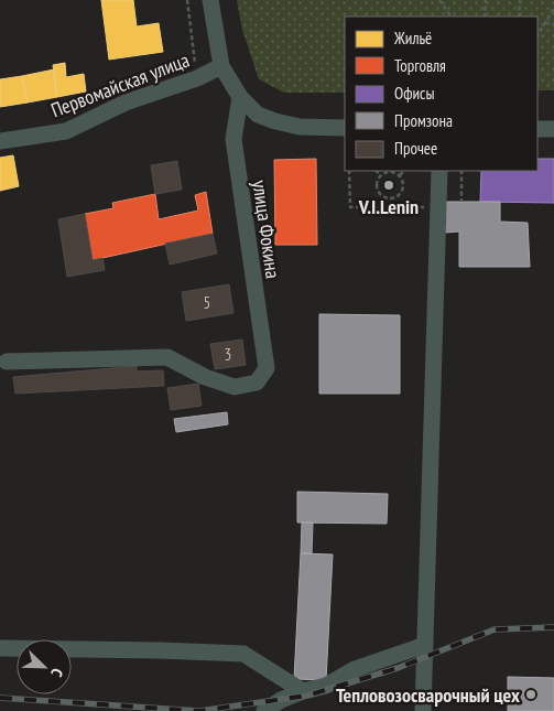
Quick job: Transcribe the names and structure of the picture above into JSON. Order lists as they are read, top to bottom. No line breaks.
{"streets":{"street":["Первомайская улица","улица Фокина"]},"places":["V.I.Lenin","Тепловозосварочный цех"],"house_numbers":["5","3"],"legend":["Жильё","Торговля","Офисы","Промзона","Прочее"],"north":"bottom right"}
